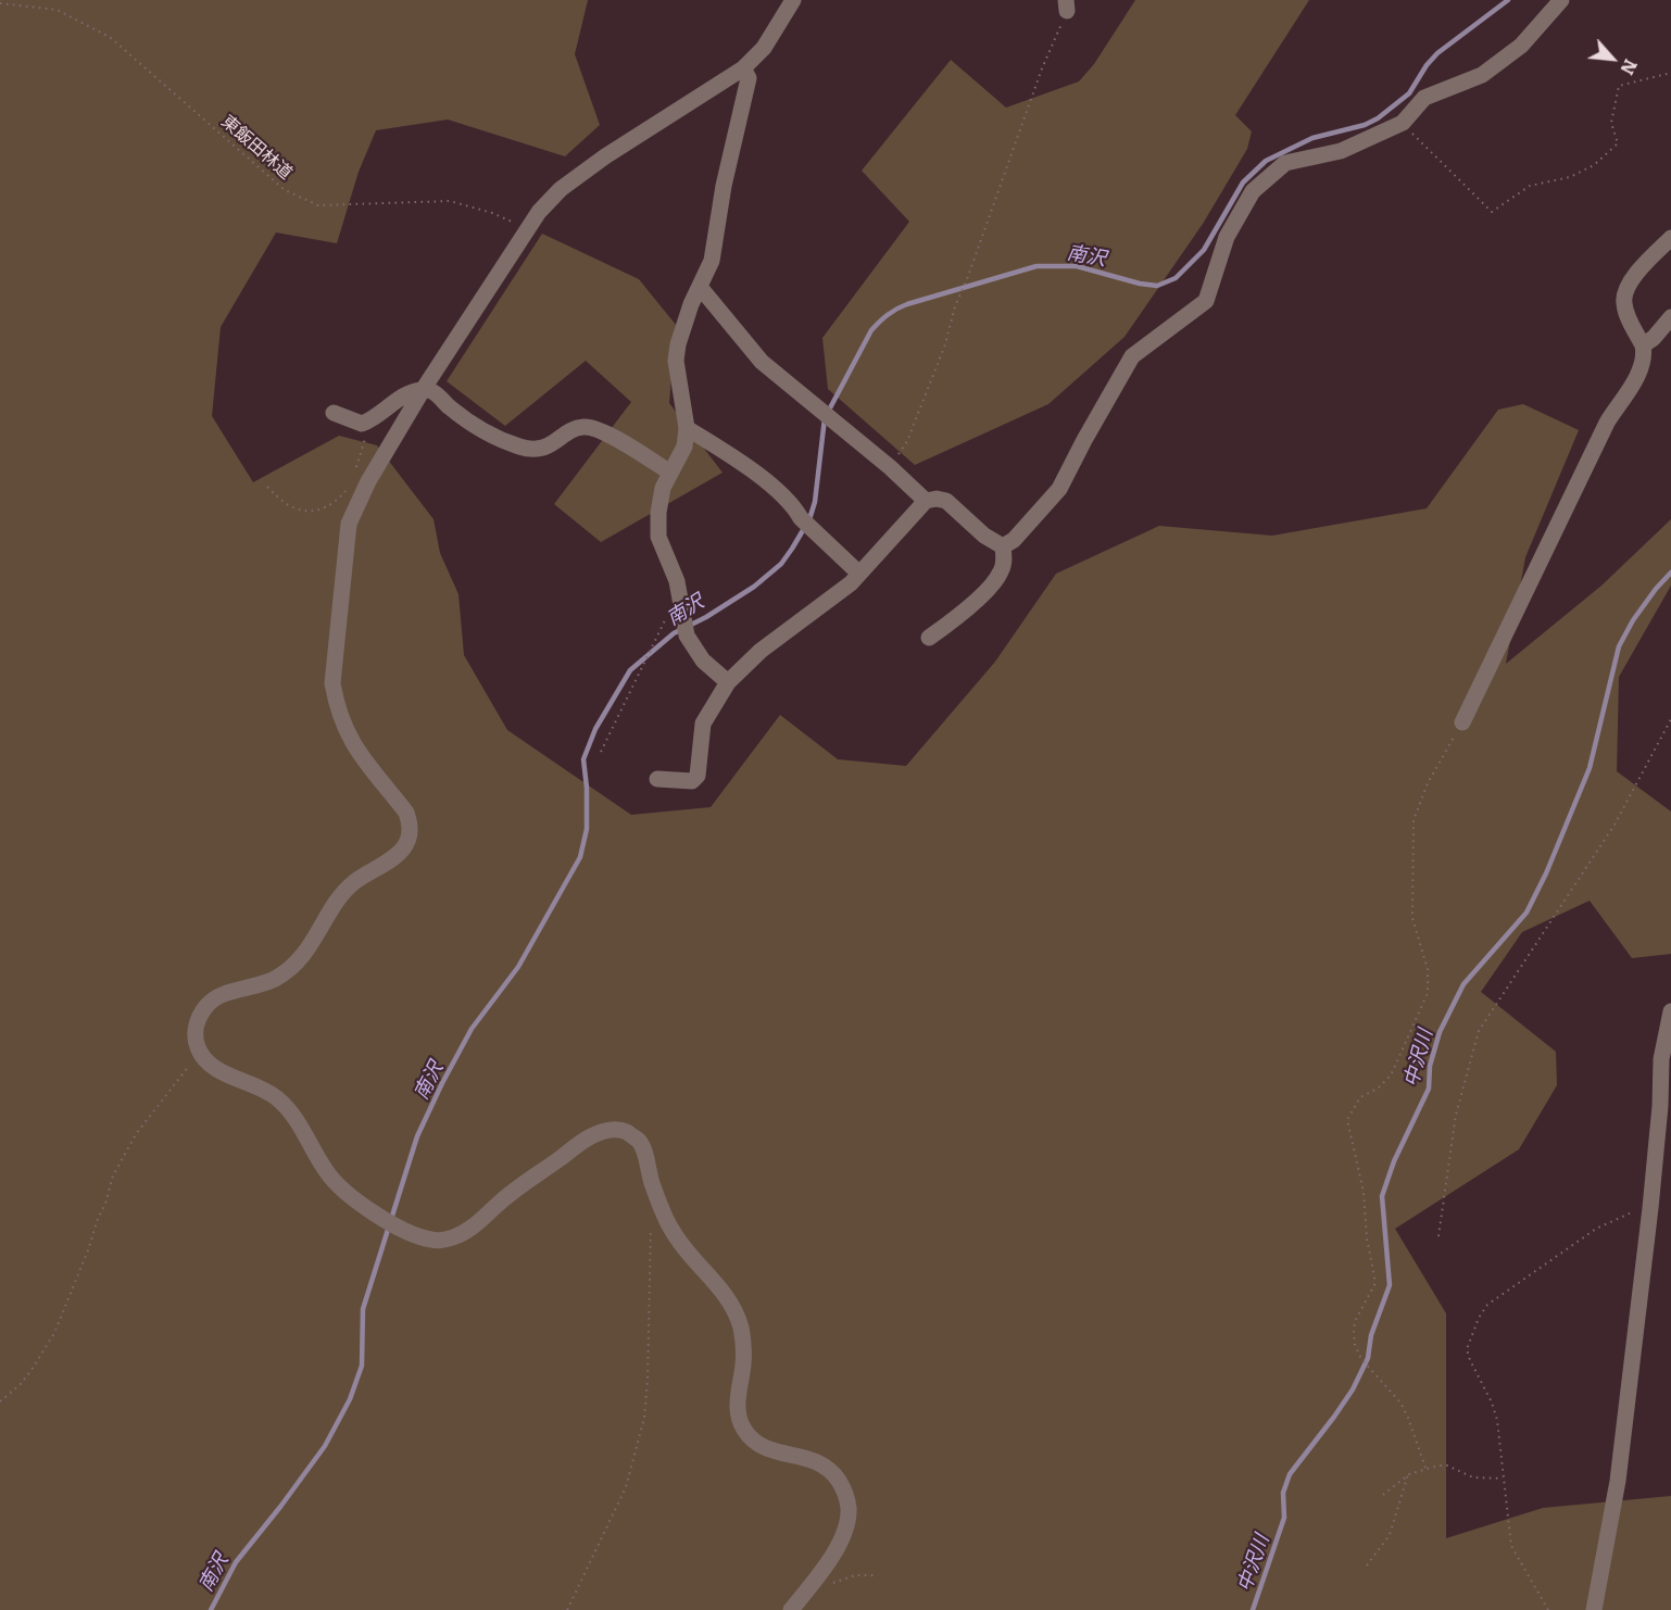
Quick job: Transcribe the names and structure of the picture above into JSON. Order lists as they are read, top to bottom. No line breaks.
{"streets":{"path":["東飯田林道"]},"water":["南沢","中沢川"],"north":"bottom right"}
